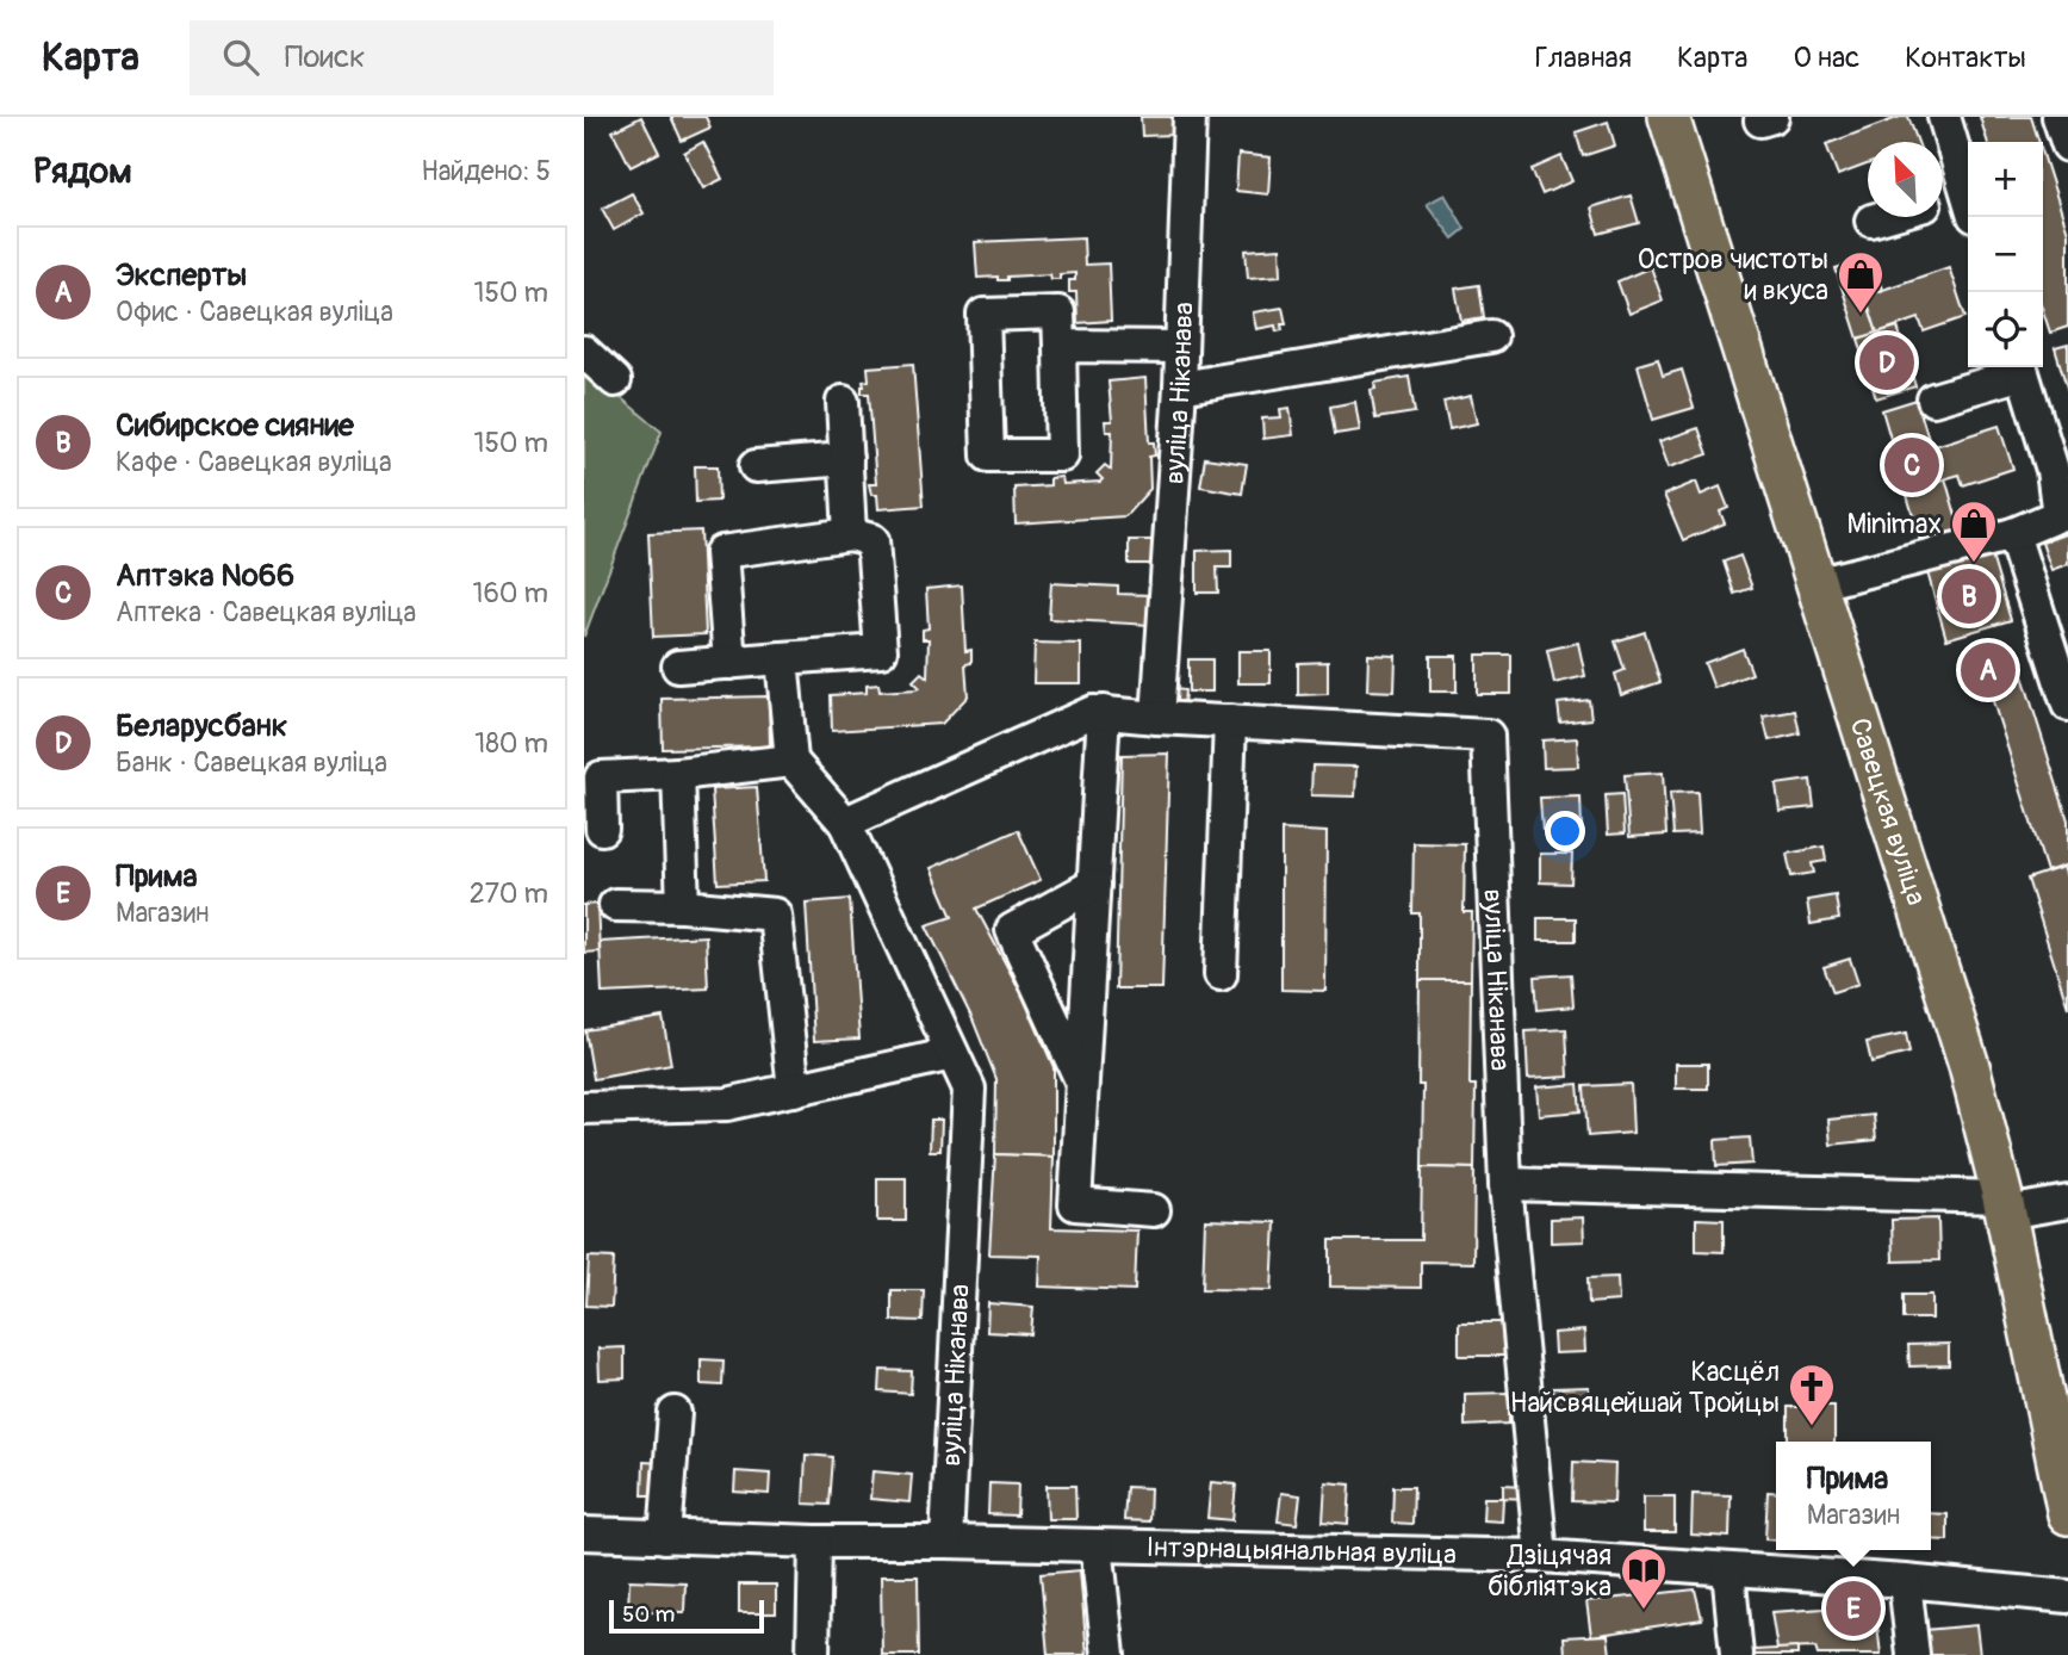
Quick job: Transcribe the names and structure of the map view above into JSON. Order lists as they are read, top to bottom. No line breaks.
{"streets":{"main road":["Савецкая вуліца"],"street":["вуліца Ніканава","Інтэрнацыянальная вуліца"]},"crossings":[["вуліца Ніканава","Інтэрнацыянальная вуліца"]],"places":{"shop":["Остров чистоты и вкуса","Minimax"],"church":["Касцёл Найсвяцейшай Тройцы"],"library":["Дзіцячая бібліятэка"]},"scale_bar":"50 m","north":"top left","page":{"header":"Карта","search":"Поиск","nav":["Главная","Карта","О нас","Контакты"],"heading":["Рядом","Найдено: 5"],"map_buttons":["+","−"],"list":[{"mark":"A","name":"Эксперты","note":"Офис · Савецкая вуліца","value":"150 m"},{"mark":"B","name":"Сибирское сияние","note":"Кафе · Савецкая вуліца","value":"150 m"},{"mark":"C","name":"Аптэка №66","note":"Аптека · Савецкая вуліца","value":"160 m"},{"mark":"D","name":"Беларусбанк","note":"Банк · Савецкая вуліца","value":"180 m"},{"mark":"E","name":"Прима","note":"Магазин","value":"270 m"}],"pins":["D","C","B","A","E"],"popup":["Прима","Магазин"],"scale":"50 m"}}
